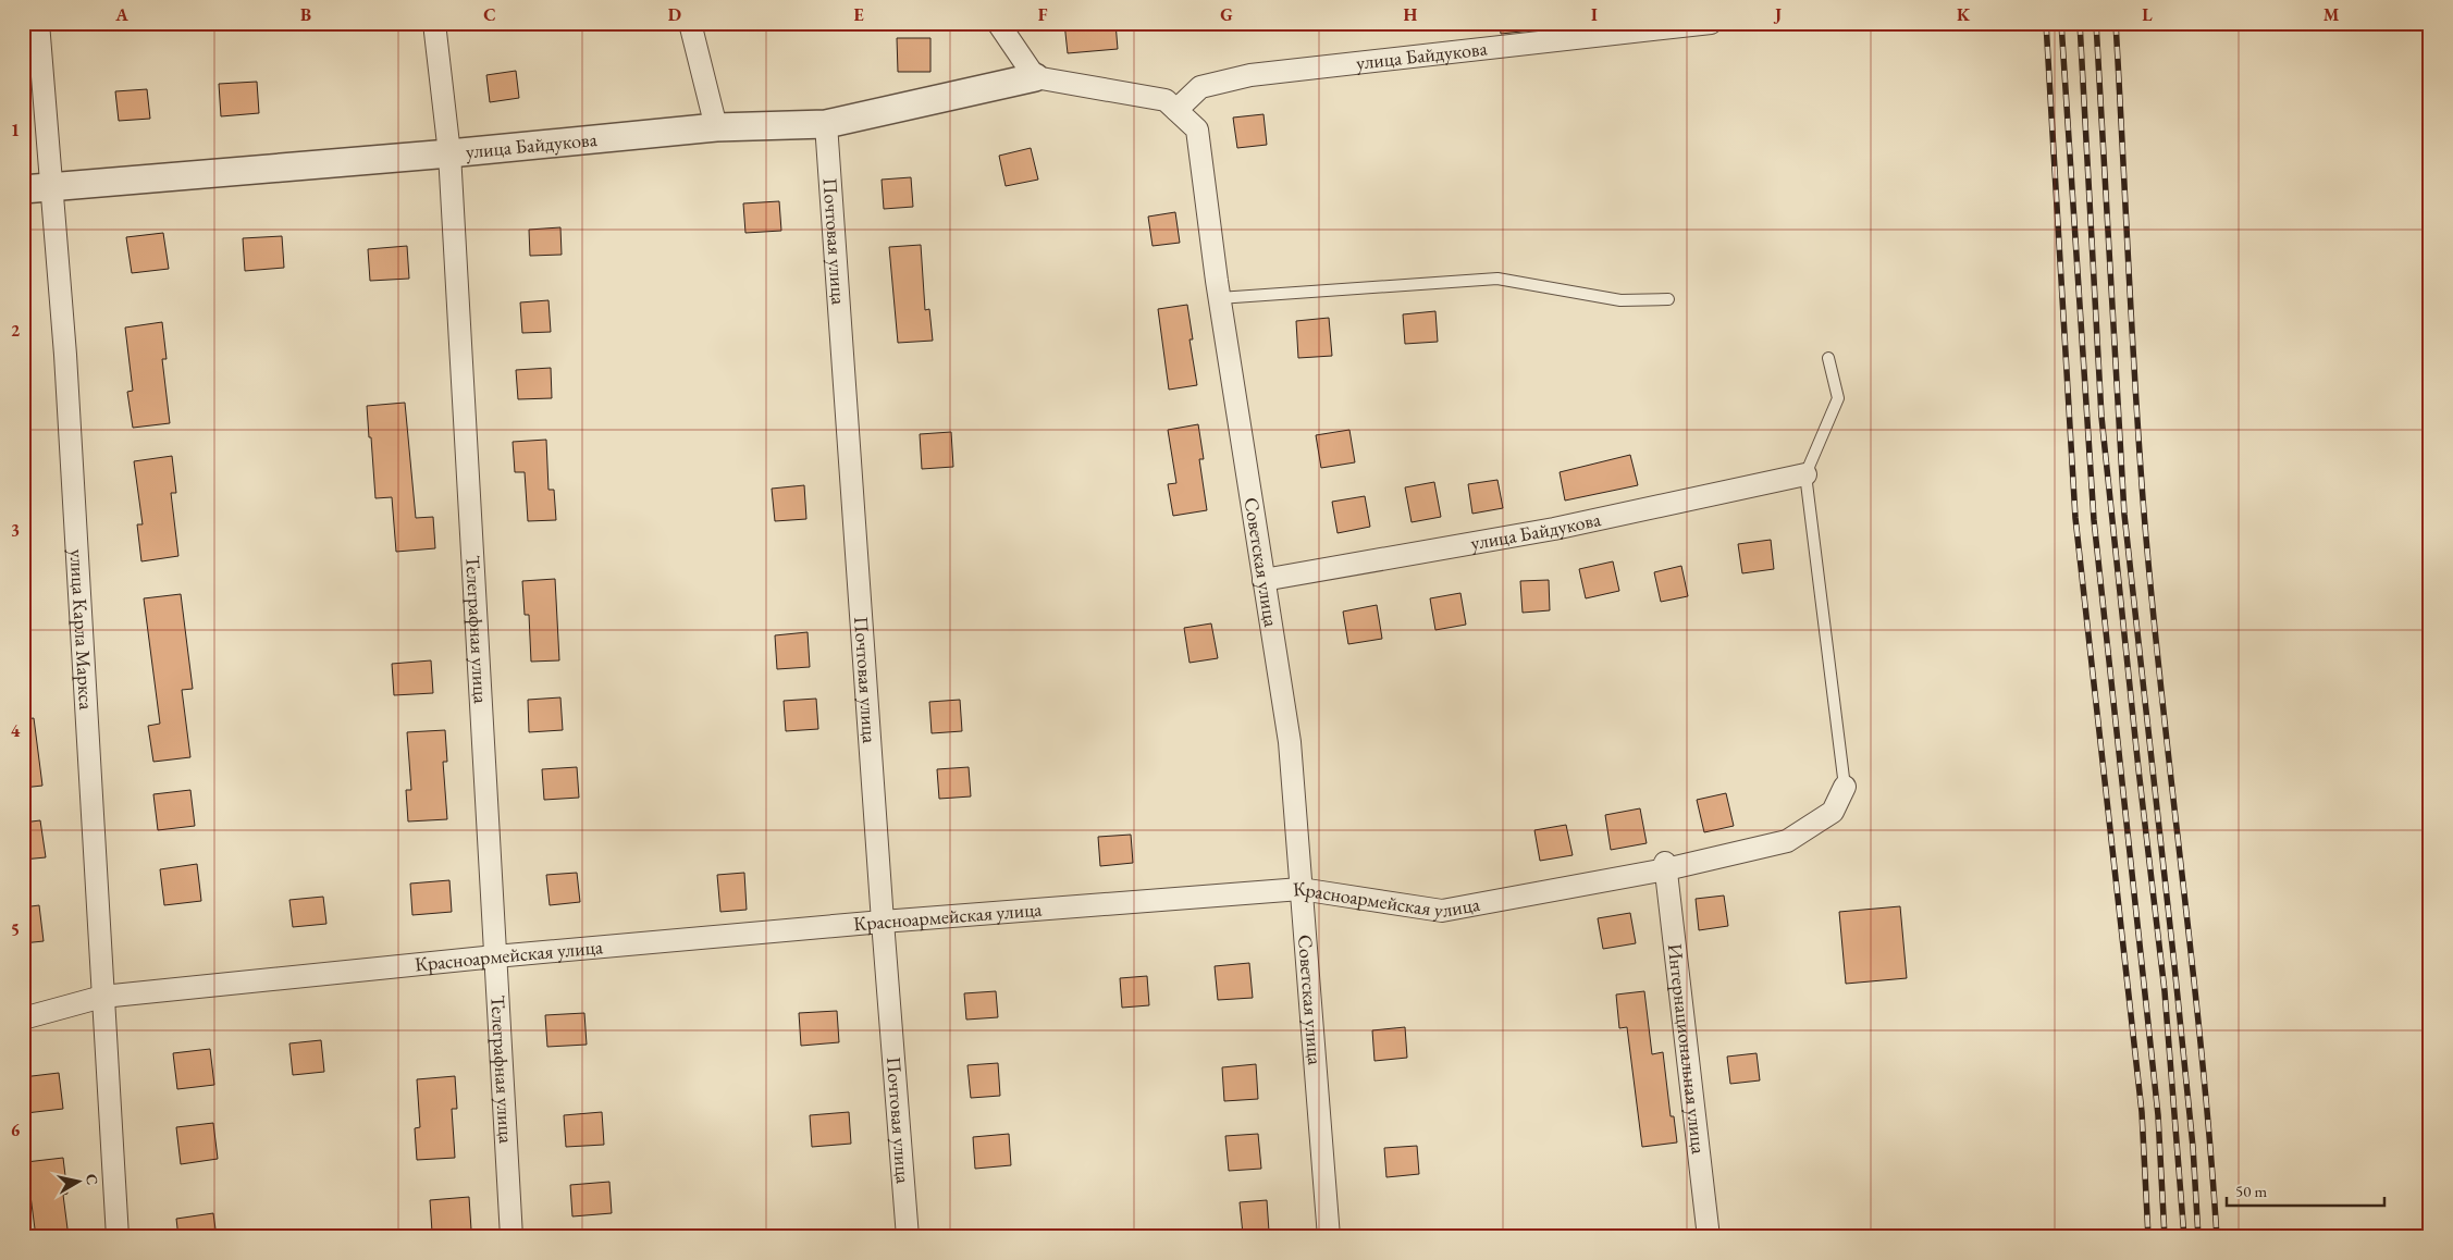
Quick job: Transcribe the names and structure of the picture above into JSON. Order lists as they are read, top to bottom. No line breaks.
{"streets":{"street":["улица Байдукова","Почтовая улица","Советская улица","улица Карла Маркса","Телеграфная улица","Красноармейская улица","Интернациональная улица"]},"crossings":[["улица Байдукова","Почтовая улица"],["улица Байдукова","Советская улица"],["улица Байдукова","улица Карла Маркса"],["улица Байдукова","Телеграфная улица"],["Почтовая улица","Красноармейская улица"],["Советская улица","Красноармейская улица"],["улица Карла Маркса","Красноармейская улица"],["Телеграфная улица","Красноармейская улица"],["Красноармейская улица","Интернациональная улица"]],"scale_bar":"50 m","north":"right","grid":{"columns":["A","B","C","D","E","F","G","H","I","J","K","L","M"],"rows":["1","2","3","4","5","6"]}}
